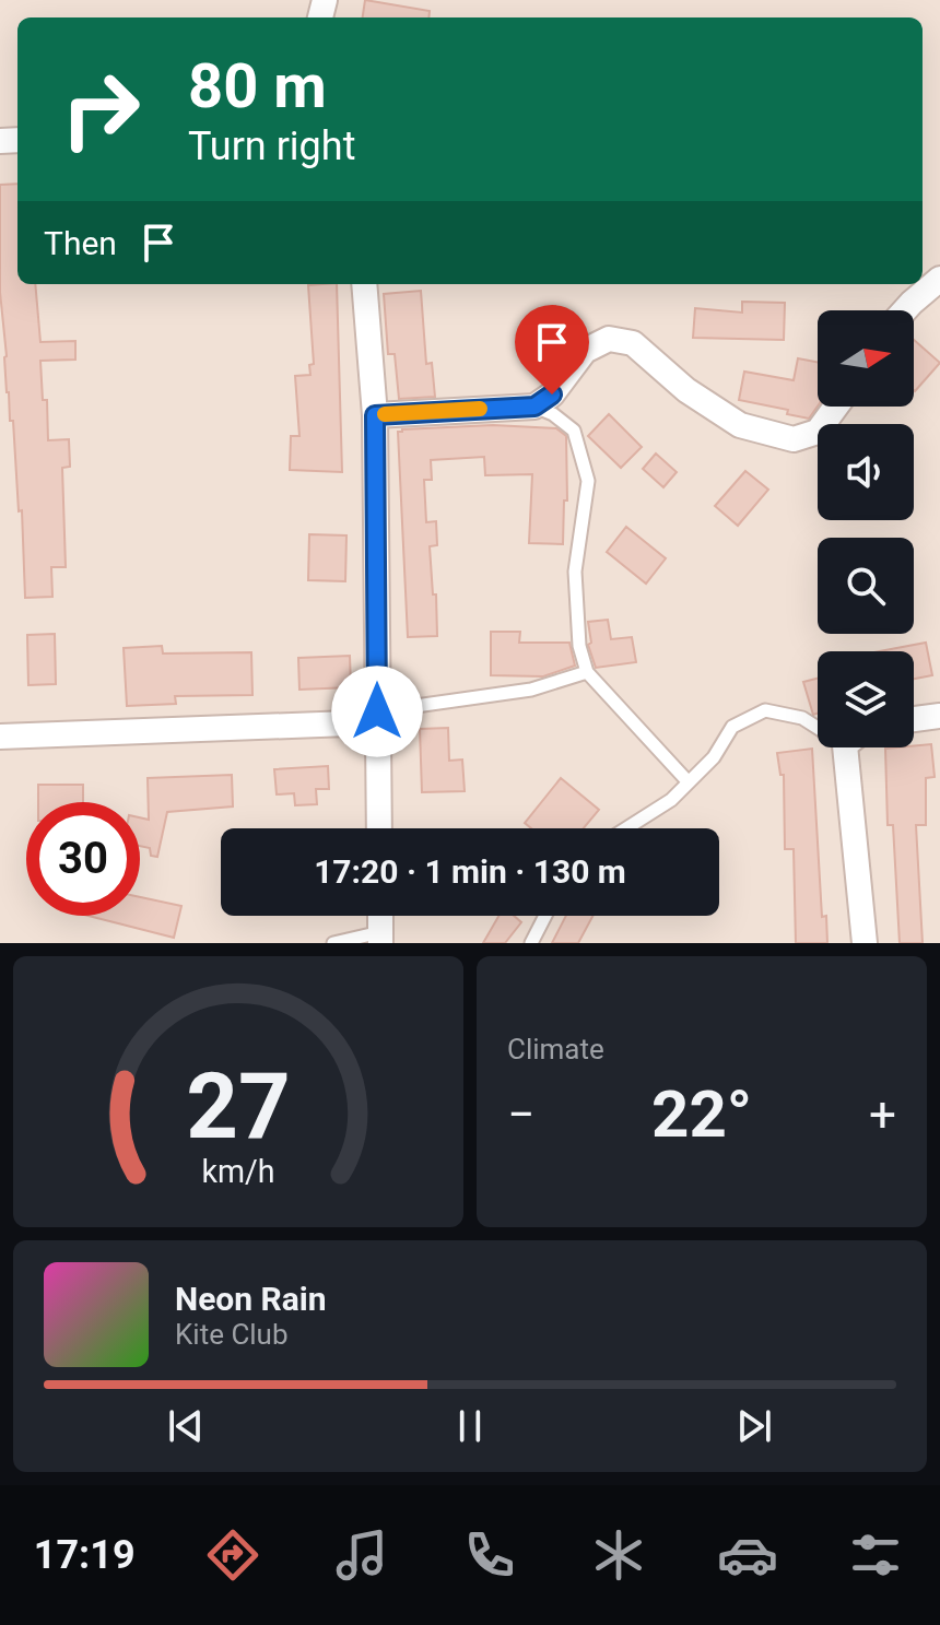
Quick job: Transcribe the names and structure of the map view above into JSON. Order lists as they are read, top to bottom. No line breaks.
{"north":"right","page":{"turn":["80 m","Turn right"],"then":"Then","limit":"30","trip":"17:20 · 1 min · 130 m","tile":"Climate","heat":["−","22°","+"],"song":["Neon Rain","Kite Club"],"tabs":"17:19","gauge":["27","km/h"]}}
